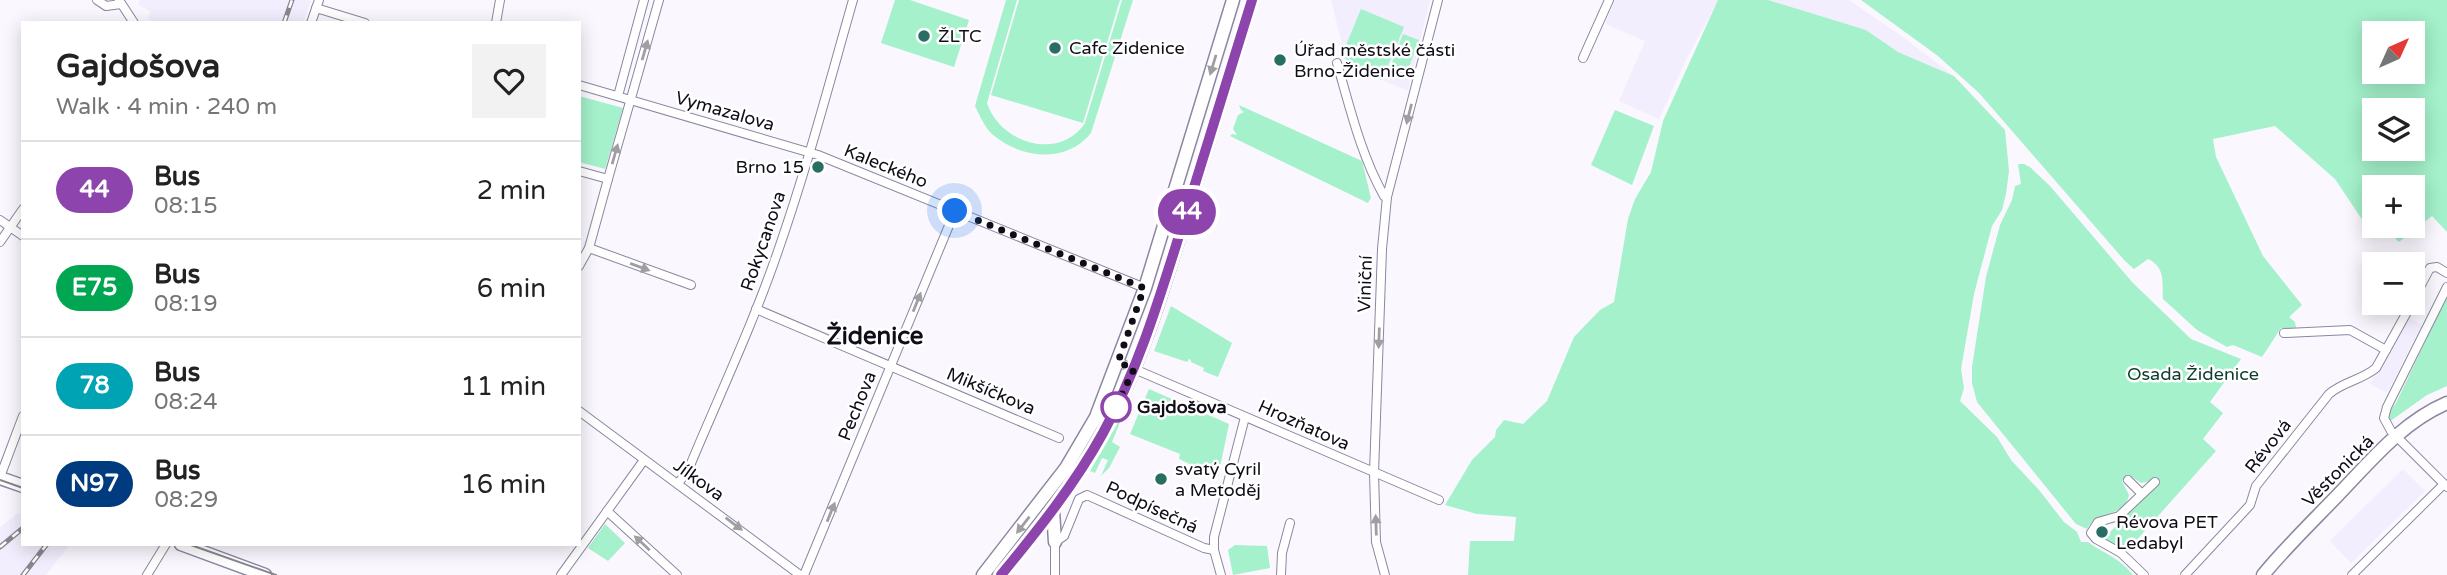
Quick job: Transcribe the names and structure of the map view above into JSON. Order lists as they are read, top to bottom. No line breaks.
{"streets":{"main road":["Věstonická"],"street":["Vymazalova","Kaleckého","Rokycanova","Viniční","Mikšíčkova","Pechova","Hrozňatova","Révová","Jílkova","Podpísečná"]},"crossings":[["Vymazalova","Kaleckého"],["Vymazalova","Rokycanova"],["Kaleckého","Rokycanova"],["Kaleckého","Pechova"],["Rokycanova","Mikšíčkova"],["Rokycanova","Jílkova"],["Viniční","Hrozňatova"],["Mikšíčkova","Pechova"],["Pechova","Jílkova"]],"one_way":["Pechova","Jílkova"],"districts":["Židenice"],"parks":["Osada Židenice"],"places":["ŽLTC","Cafc Zidenice","Úřad městské části Brno-Židenice","Brno 15","Gajdošova","svatý Cyril a Metoděj","Révova PET Ledabyl"],"lines":["bus line 44"],"north":"top right","page":{"on_map":"44","map_buttons":["+","−"],"heading":["Gajdošova","Walk · 4 min · 240 m"],"list":[{"mark":"44","name":"Bus","note":"08:15","value":"2 min"},{"mark":"E75","name":"Bus","note":"08:19","value":"6 min"},{"mark":"78","name":"Bus","note":"08:24","value":"11 min"},{"mark":"N97","name":"Bus","note":"08:29","value":"16 min"}]}}
